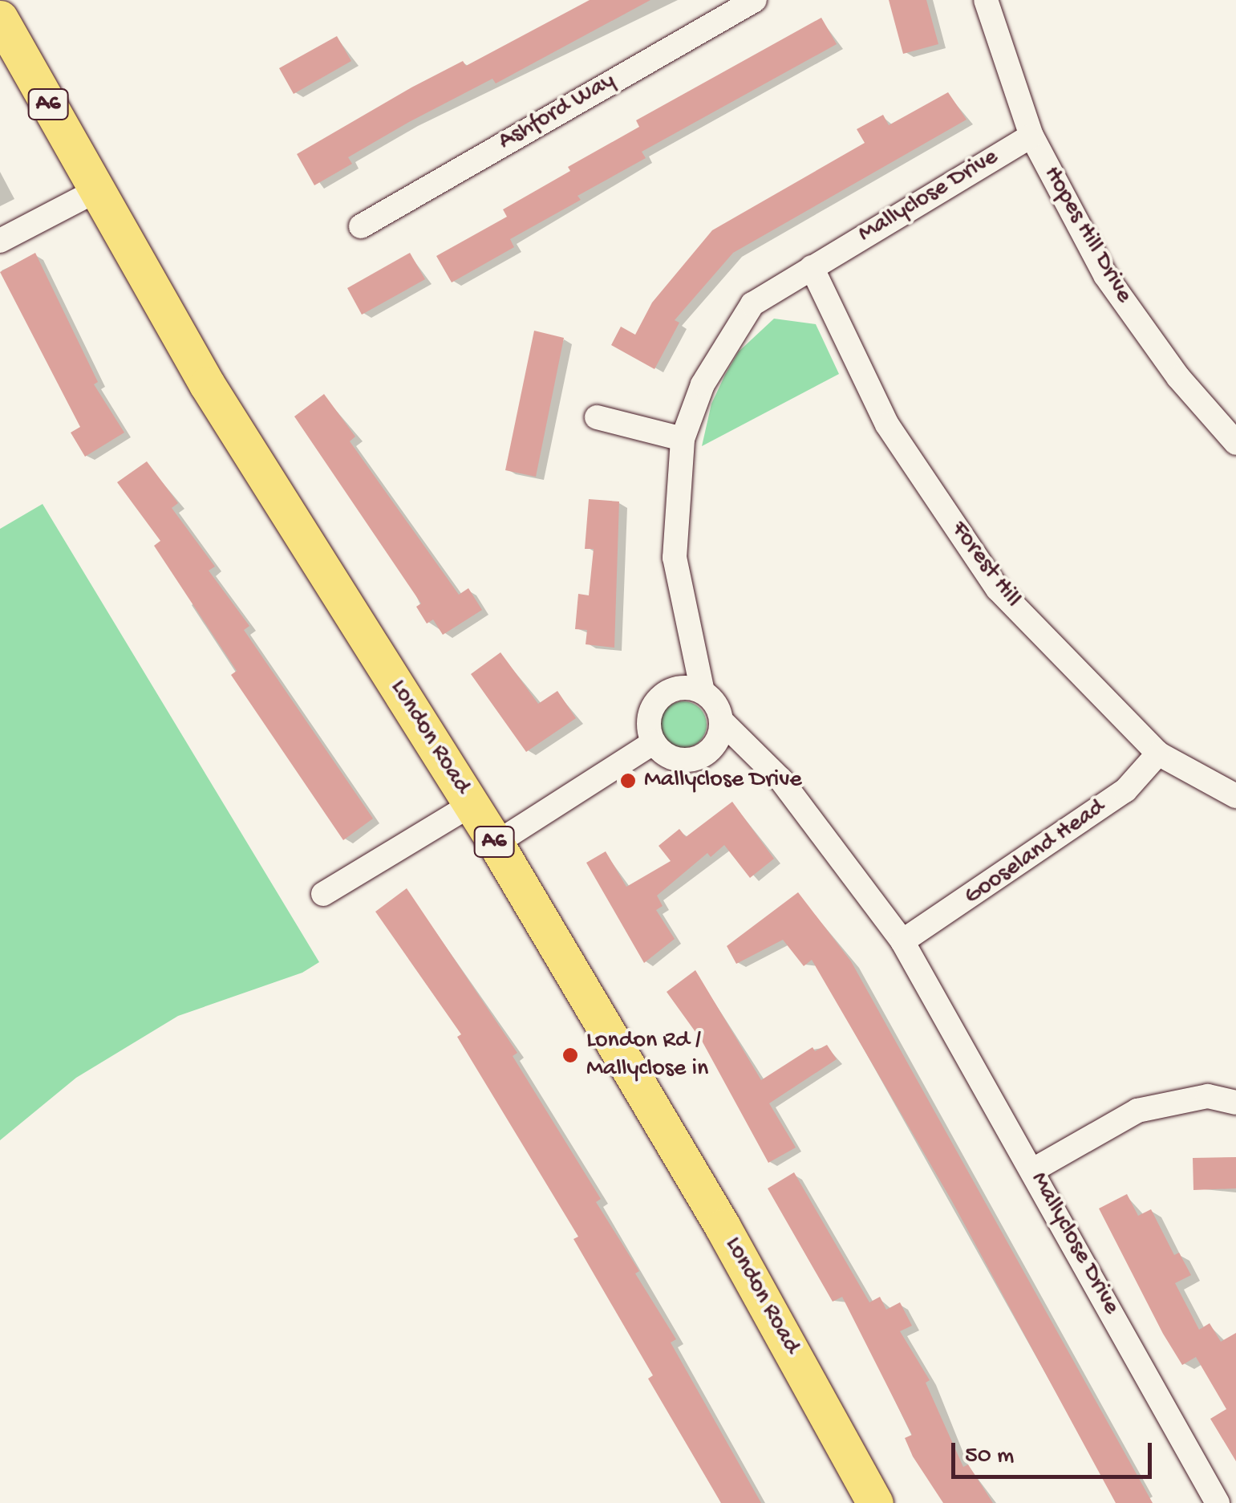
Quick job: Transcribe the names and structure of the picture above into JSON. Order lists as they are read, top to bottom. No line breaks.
{"streets":{"main road":["A6","London Road"],"street":["Ashford Way","Mallyclose Drive","Hopes Hill Drive","Forest Hill","Gooseland Head"]},"crossings":[["Mallyclose Drive","Hopes Hill Drive"],["Mallyclose Drive","Forest Hill"],["Mallyclose Drive","Gooseland Head"],["Forest Hill","Gooseland Head"]],"places":["Mallyclose Drive","London Rd / Mallyclose in"],"scale_bar":"50 m"}
